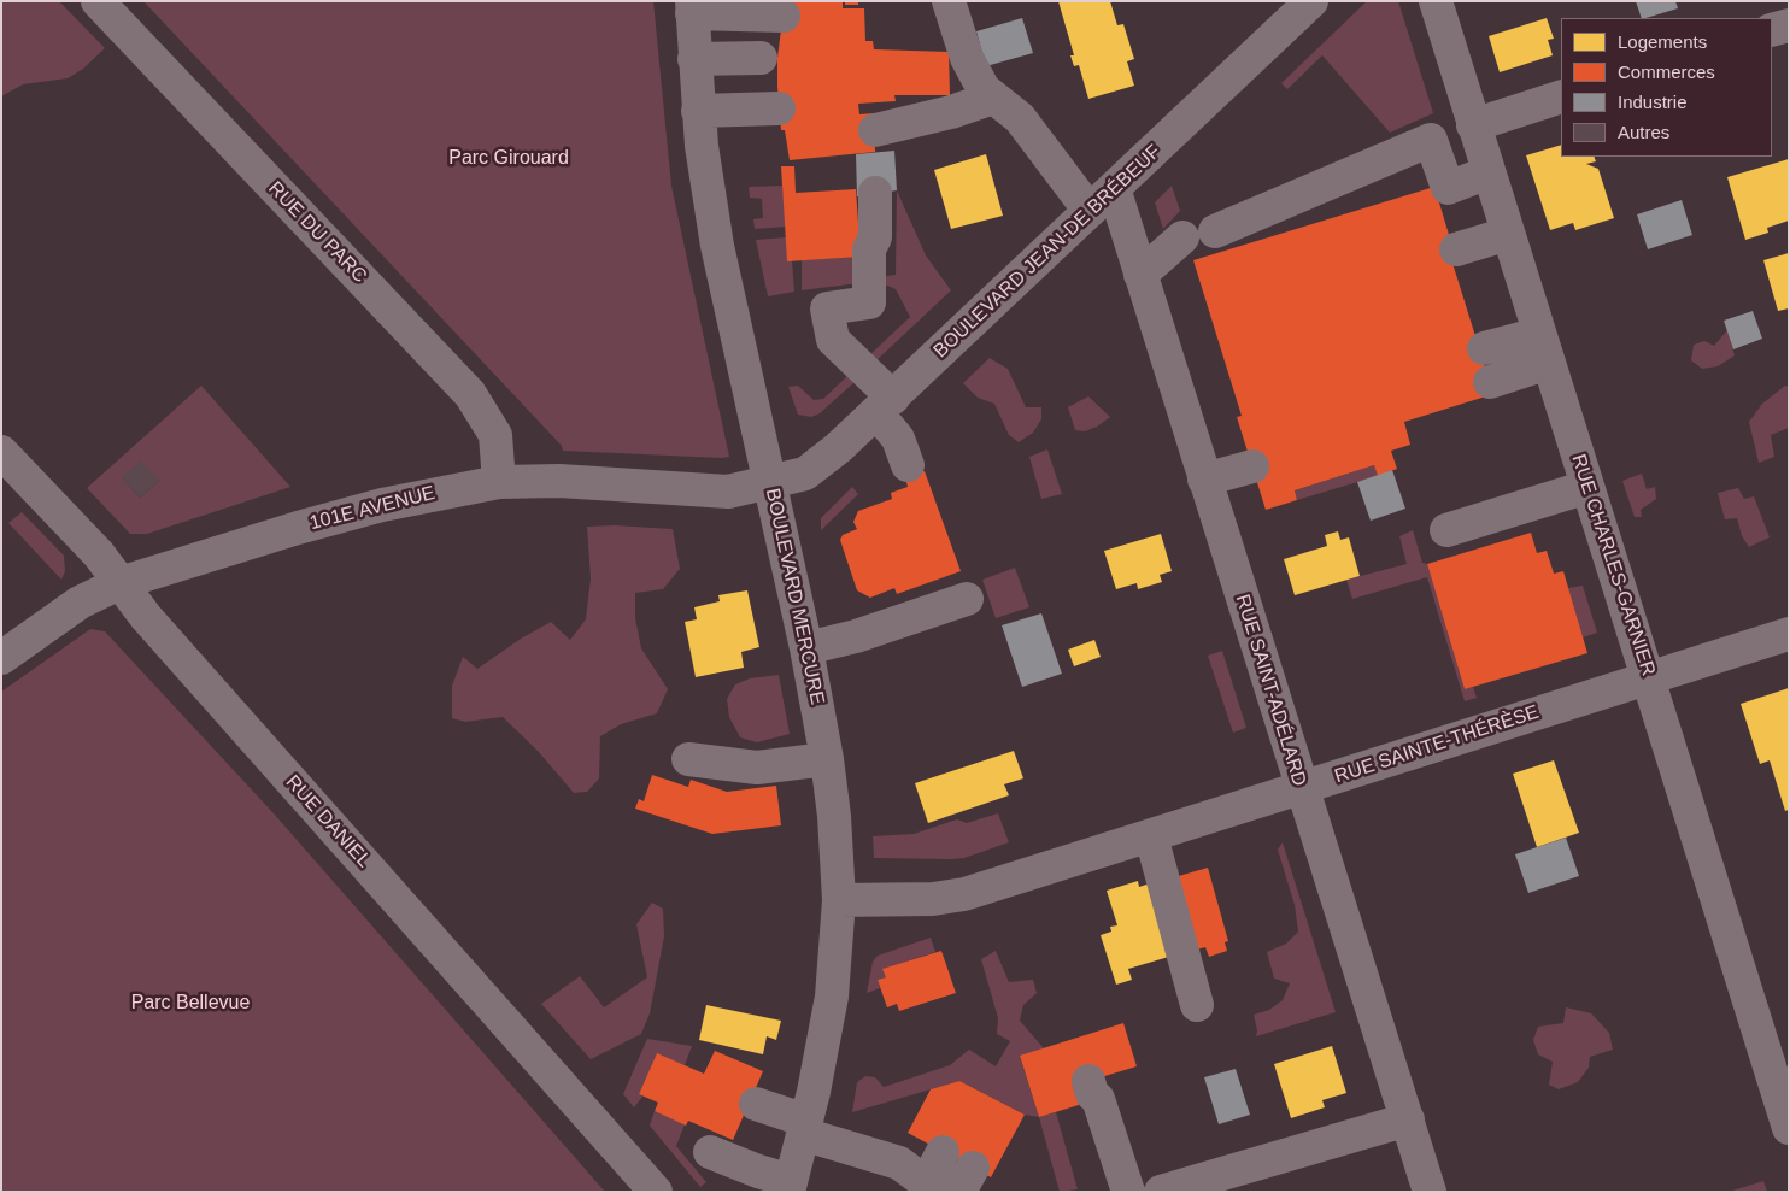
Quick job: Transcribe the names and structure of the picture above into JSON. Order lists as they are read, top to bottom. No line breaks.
{"streets":{"street":["RUE DU PARC","BOULEVARD JEAN-DE BRÉBEUF","101E AVENUE","RUE CHARLES-GARNIER","BOULEVARD MERCURE","RUE SAINT-ADÉLARD","RUE SAINTE-THÉRÈSE","RUE DANIEL"]},"crossings":[["RUE DU PARC","101E AVENUE"],["BOULEVARD JEAN-DE BRÉBEUF","101E AVENUE"],["BOULEVARD JEAN-DE BRÉBEUF","BOULEVARD MERCURE"],["BOULEVARD JEAN-DE BRÉBEUF","RUE SAINT-ADÉLARD"],["101E AVENUE","BOULEVARD MERCURE"],["101E AVENUE","RUE DANIEL"],["RUE CHARLES-GARNIER","RUE SAINTE-THÉRÈSE"],["BOULEVARD MERCURE","RUE SAINTE-THÉRÈSE"],["RUE SAINT-ADÉLARD","RUE SAINTE-THÉRÈSE"]],"parks":["Parc Girouard","Parc Bellevue"],"legend":["Logements","Commerces","Industrie","Autres"]}
